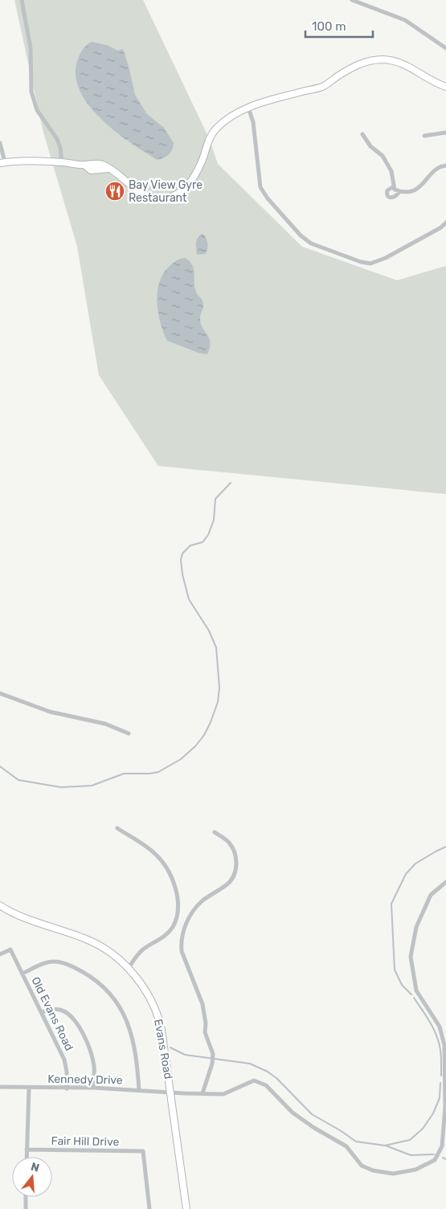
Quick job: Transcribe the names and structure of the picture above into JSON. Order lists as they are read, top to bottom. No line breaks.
{"streets":{"street":["Old Evans Road","Evans Road","Kennedy Drive","Fair Hill Drive"]},"crossings":[["Old Evans Road","Kennedy Drive"],["Evans Road","Kennedy Drive"]],"places":{"restaurant":["Bay View Gyre Restaurant"]},"scale_bar":"100 m","north":"top"}
